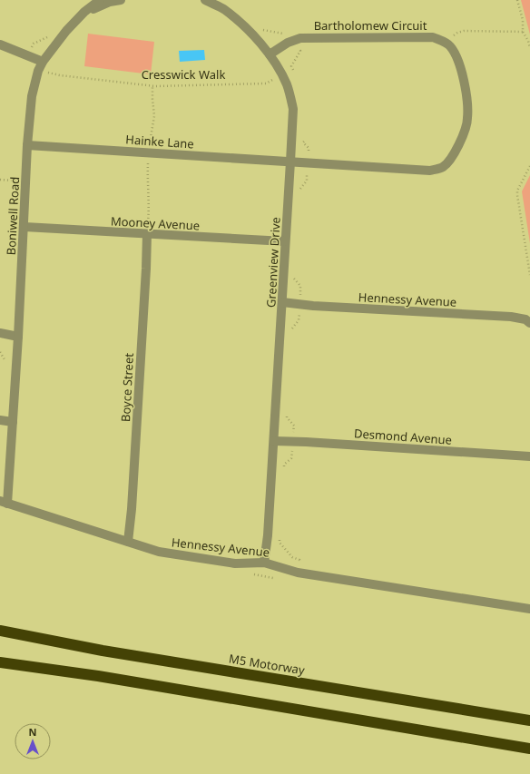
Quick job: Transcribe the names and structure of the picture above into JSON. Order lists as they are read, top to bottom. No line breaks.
{"streets":{"highway":["M5 Motorway"],"street":["Bartholomew Circuit","Hainke Lane","Boniwell Road","Mooney Avenue","Greenview Drive","Hennessy Avenue","Boyce Street","Desmond Avenue"],"path":["Cresswick Walk"]},"crossings":[["Bartholomew Circuit","Hainke Lane"],["Bartholomew Circuit","Greenview Drive"],["Cresswick Walk","Boniwell Road"],["Cresswick Walk","Greenview Drive"],["Hainke Lane","Boniwell Road"],["Hainke Lane","Greenview Drive"],["Boniwell Road","Mooney Avenue"],["Boniwell Road","Hennessy Avenue"],["Mooney Avenue","Greenview Drive"],["Mooney Avenue","Boyce Street"],["Greenview Drive","Hennessy Avenue"],["Greenview Drive","Desmond Avenue"],["Hennessy Avenue","Boyce Street"]],"north":"top"}
